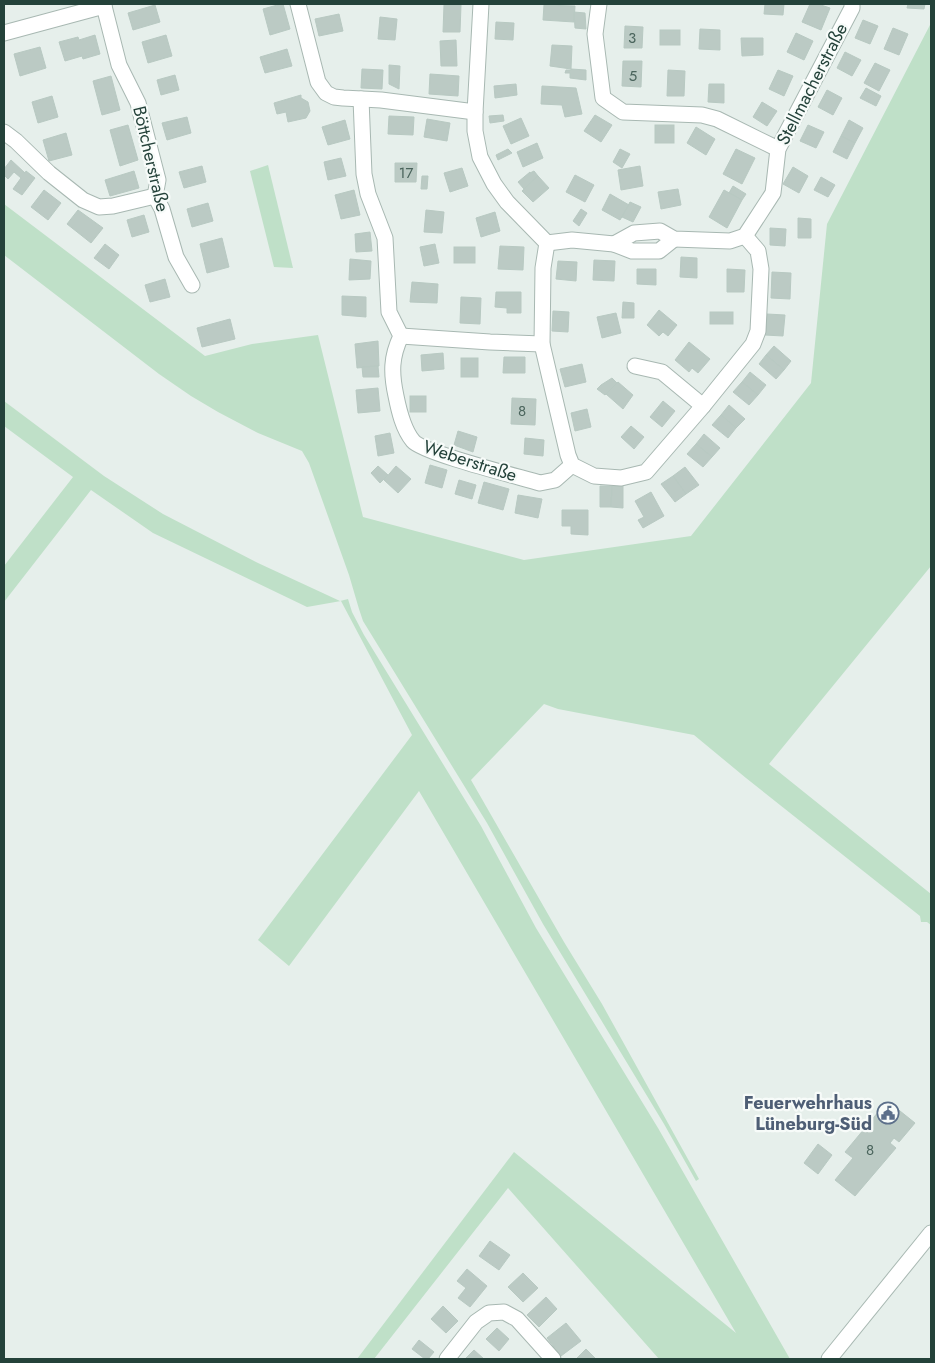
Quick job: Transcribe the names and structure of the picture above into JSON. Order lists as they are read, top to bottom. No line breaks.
{"streets":{"street":["Stellmacherstraße","Böttcherstraße","Weberstraße"]},"places":{"public building":["Feuerwehrhaus Lüneburg-Süd"]},"house_numbers":["3","5","17","8","8"]}
